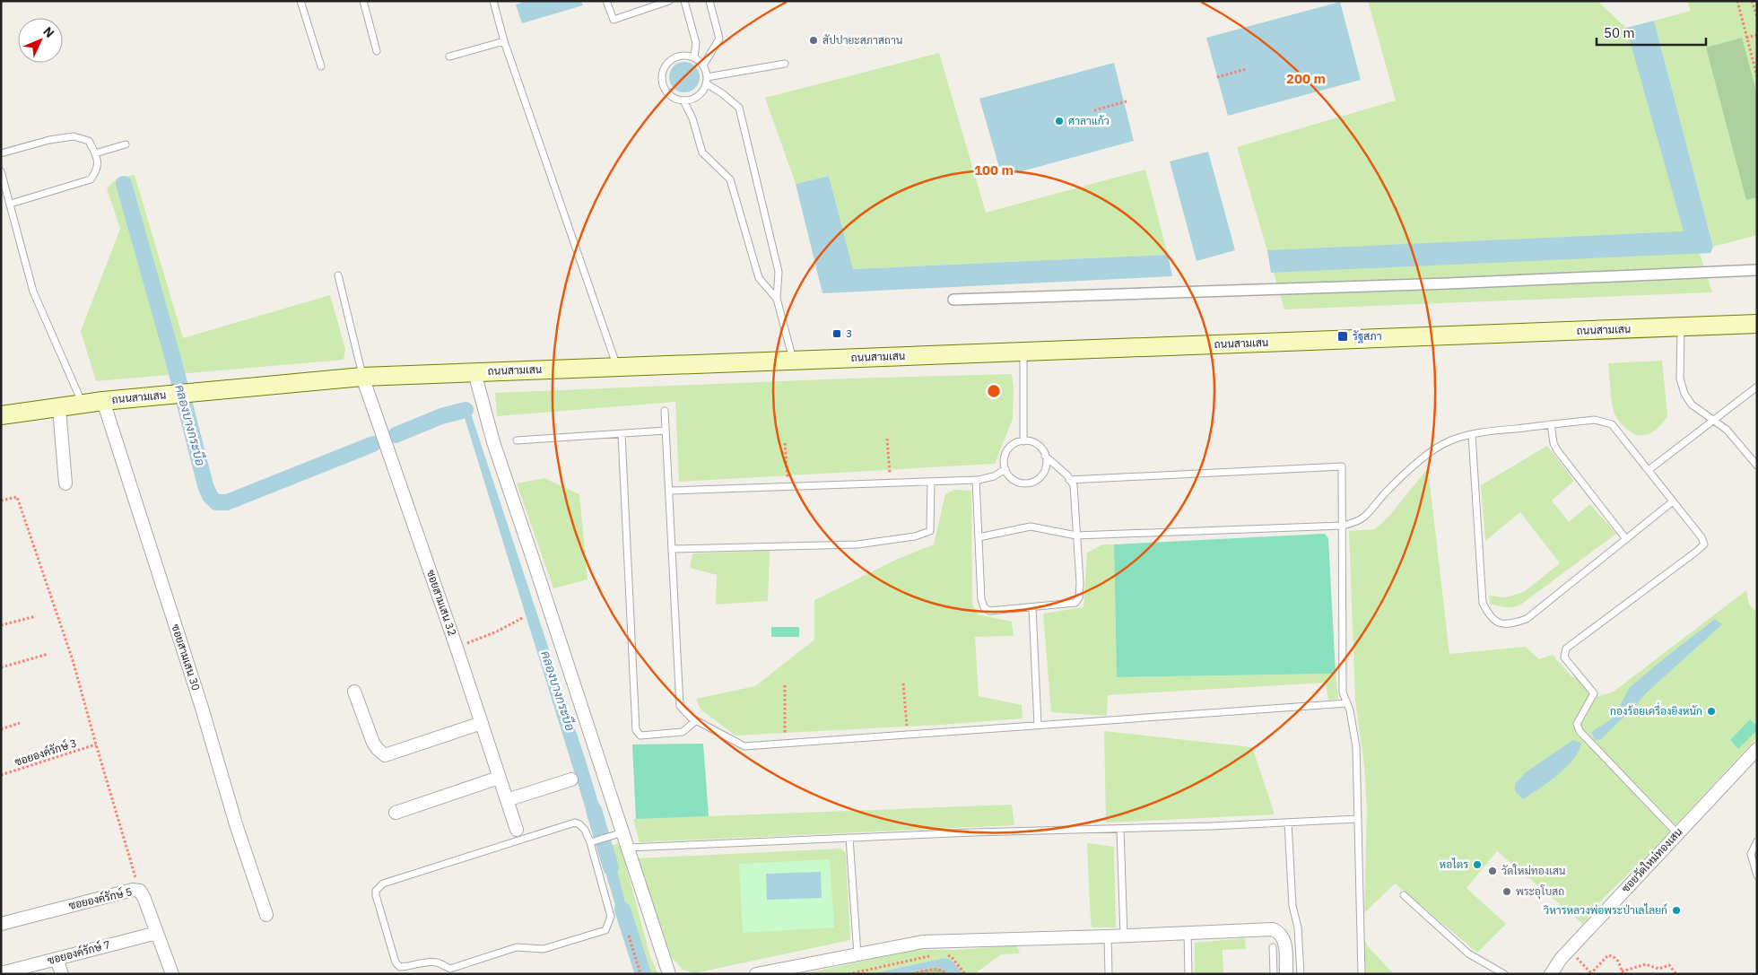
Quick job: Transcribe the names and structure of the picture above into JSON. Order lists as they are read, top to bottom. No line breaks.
{"streets":{"main road":["ถนนสามเสน"],"street":["ซอยสามเสน 32","ซอยสามเสน 30","ซอยวัดใหม่ทองเสน","ซอยองค์รักษ์ 5","ซอยองค์รักษ์ 7"],"path":["ซอยองค์รักษ์ 3"]},"crossings":[["ถนนสามเสน","ซอยสามเสน 32"],["ถนนสามเสน","ซอยสามเสน 30"],["ซอยองค์รักษ์ 5","ซอยองค์รักษ์ 7"]],"water":["คลองบางกระบือ"],"places":{"other":["สัปปายะสภาสถาน","ศาลาแก้ว","กองร้อยเครื่องยิงหนัก","หอไตร","วัดใหม่ทองเสน","พระอุโบสถ","วิหารหลวงพ่อพระป่าเลไลยก์"],"transit":["3","รัฐสภา"]},"scale_bar":"50 m","north":"top right","rings":["200 m","100 m"]}
